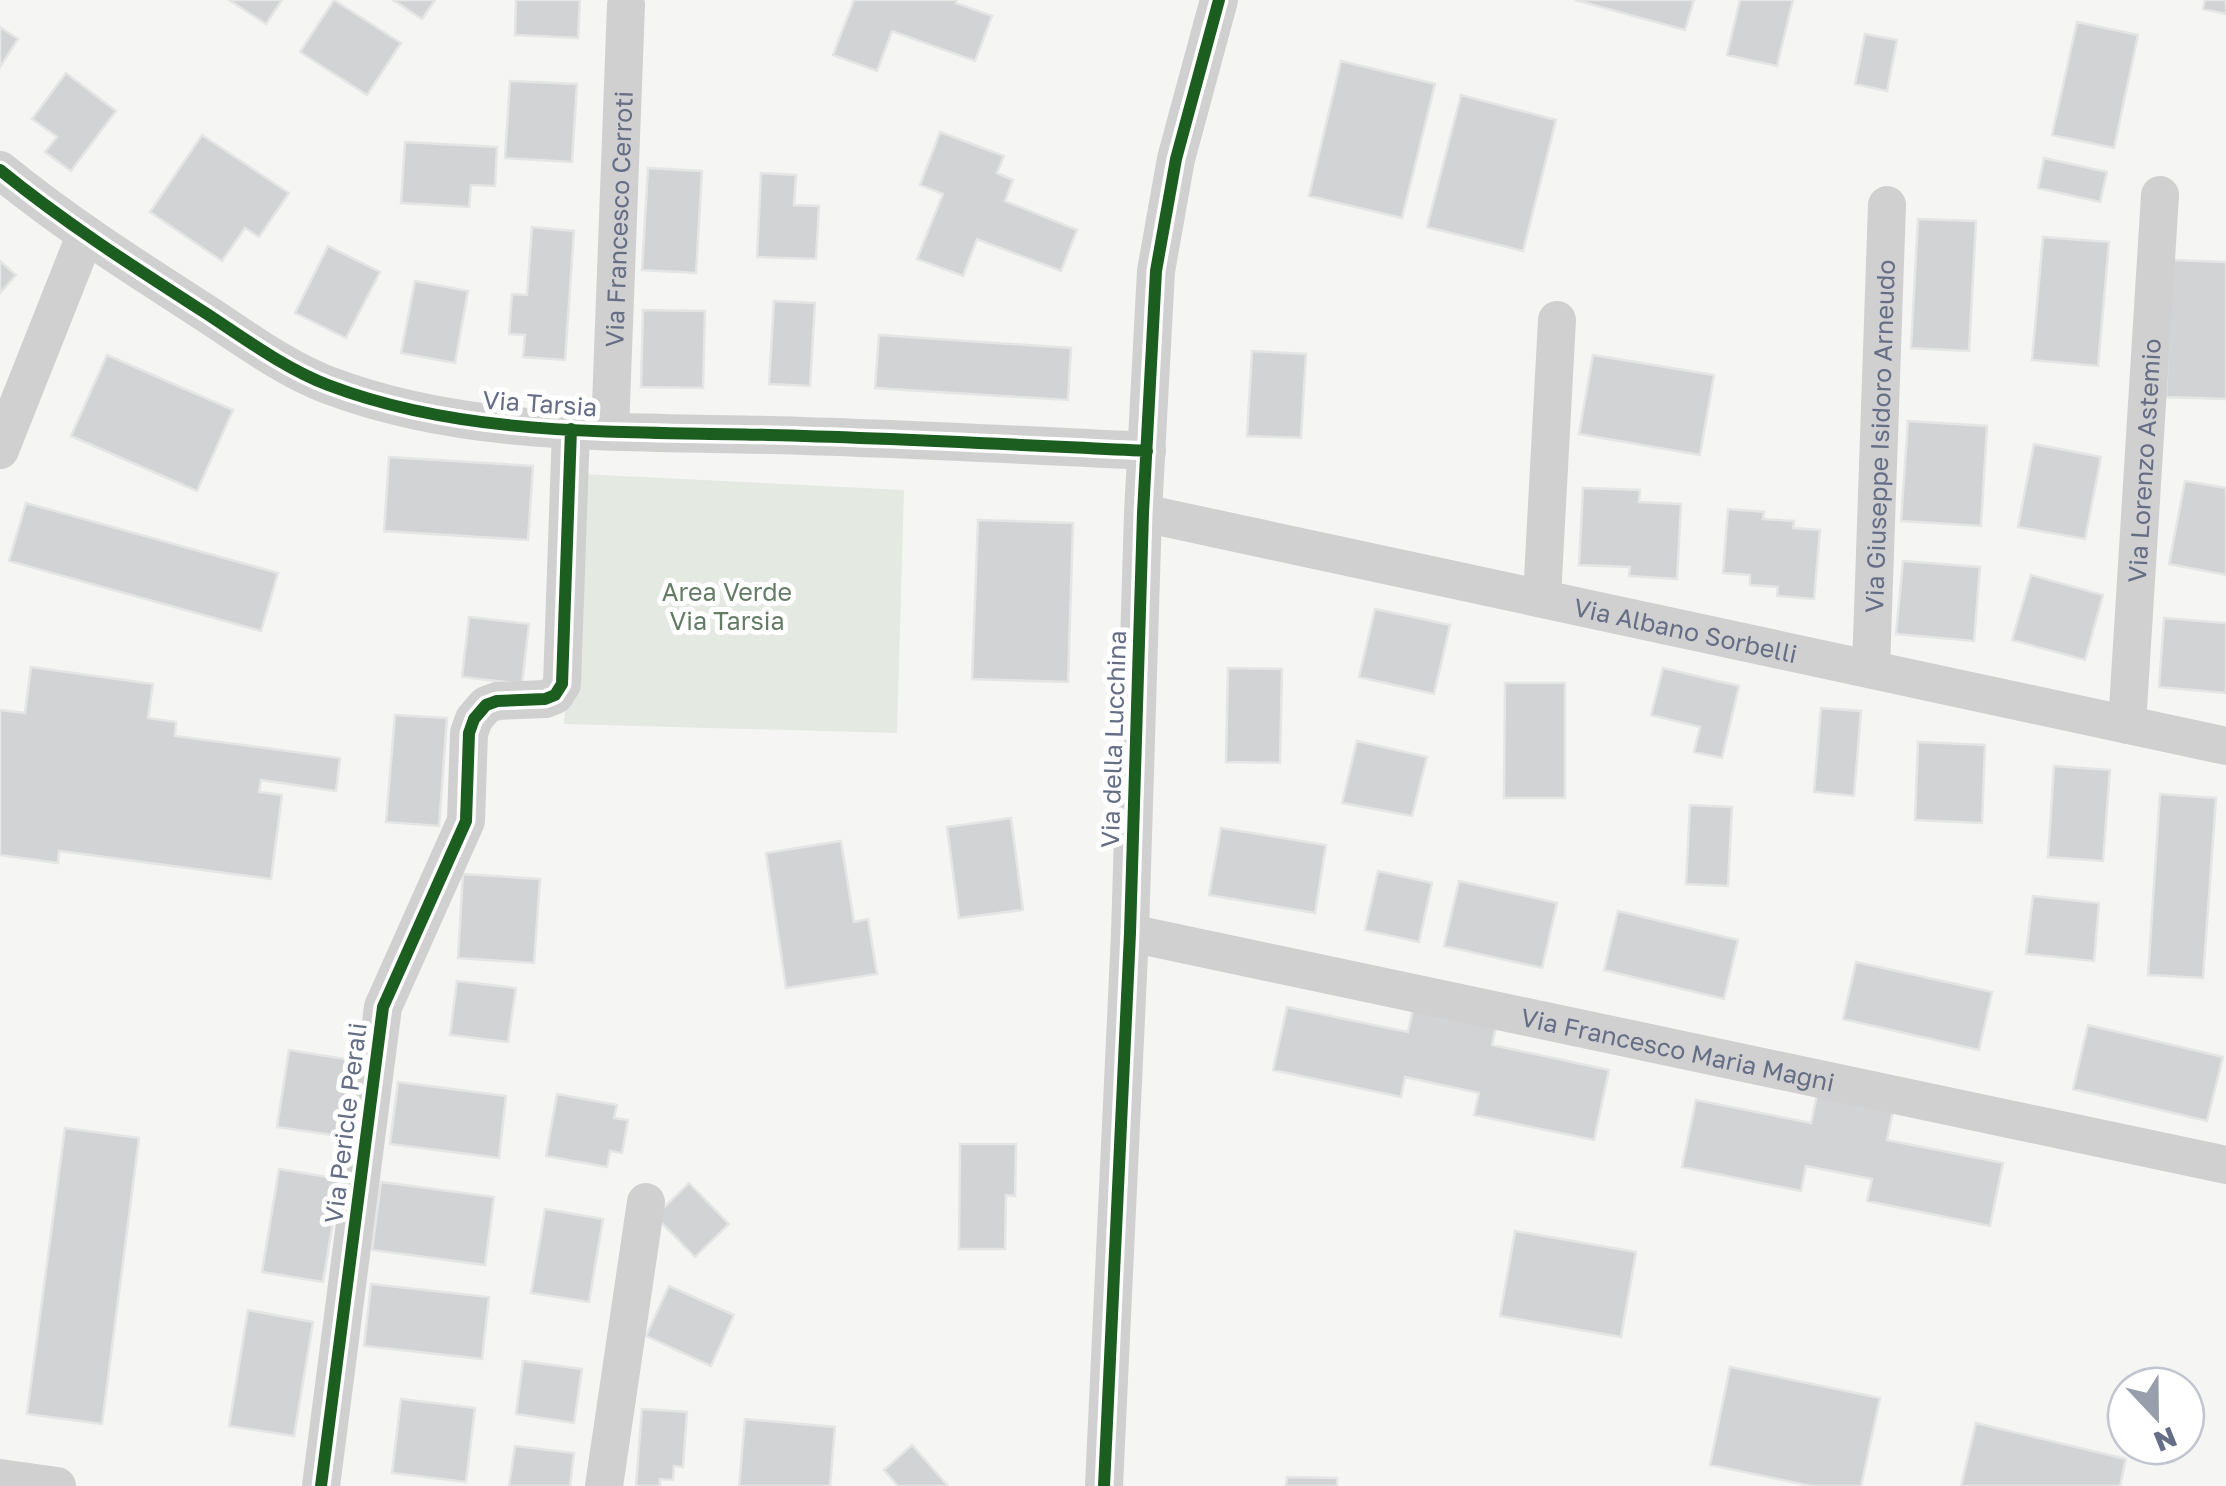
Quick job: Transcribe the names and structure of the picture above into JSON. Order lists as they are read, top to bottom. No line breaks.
{"streets":{"street":["Via Francesco Cerroti","Via Tarsia","Via Giuseppe Isidoro Arneudo","Via Lorenzo Astemio","Via Albano Sorbelli","Via della Lucchina","Via Francesco Maria Magni","Via Pericle Perali"]},"crossings":[["Via Francesco Cerroti","Via Tarsia"],["Via Tarsia","Via della Lucchina"],["Via Tarsia","Via Pericle Perali"],["Via Giuseppe Isidoro Arneudo","Via Albano Sorbelli"],["Via Lorenzo Astemio","Via Albano Sorbelli"],["Via Albano Sorbelli","Via della Lucchina"],["Via della Lucchina","Via Francesco Maria Magni"]],"parks":["Area Verde Via Tarsia"],"north":"bottom"}
